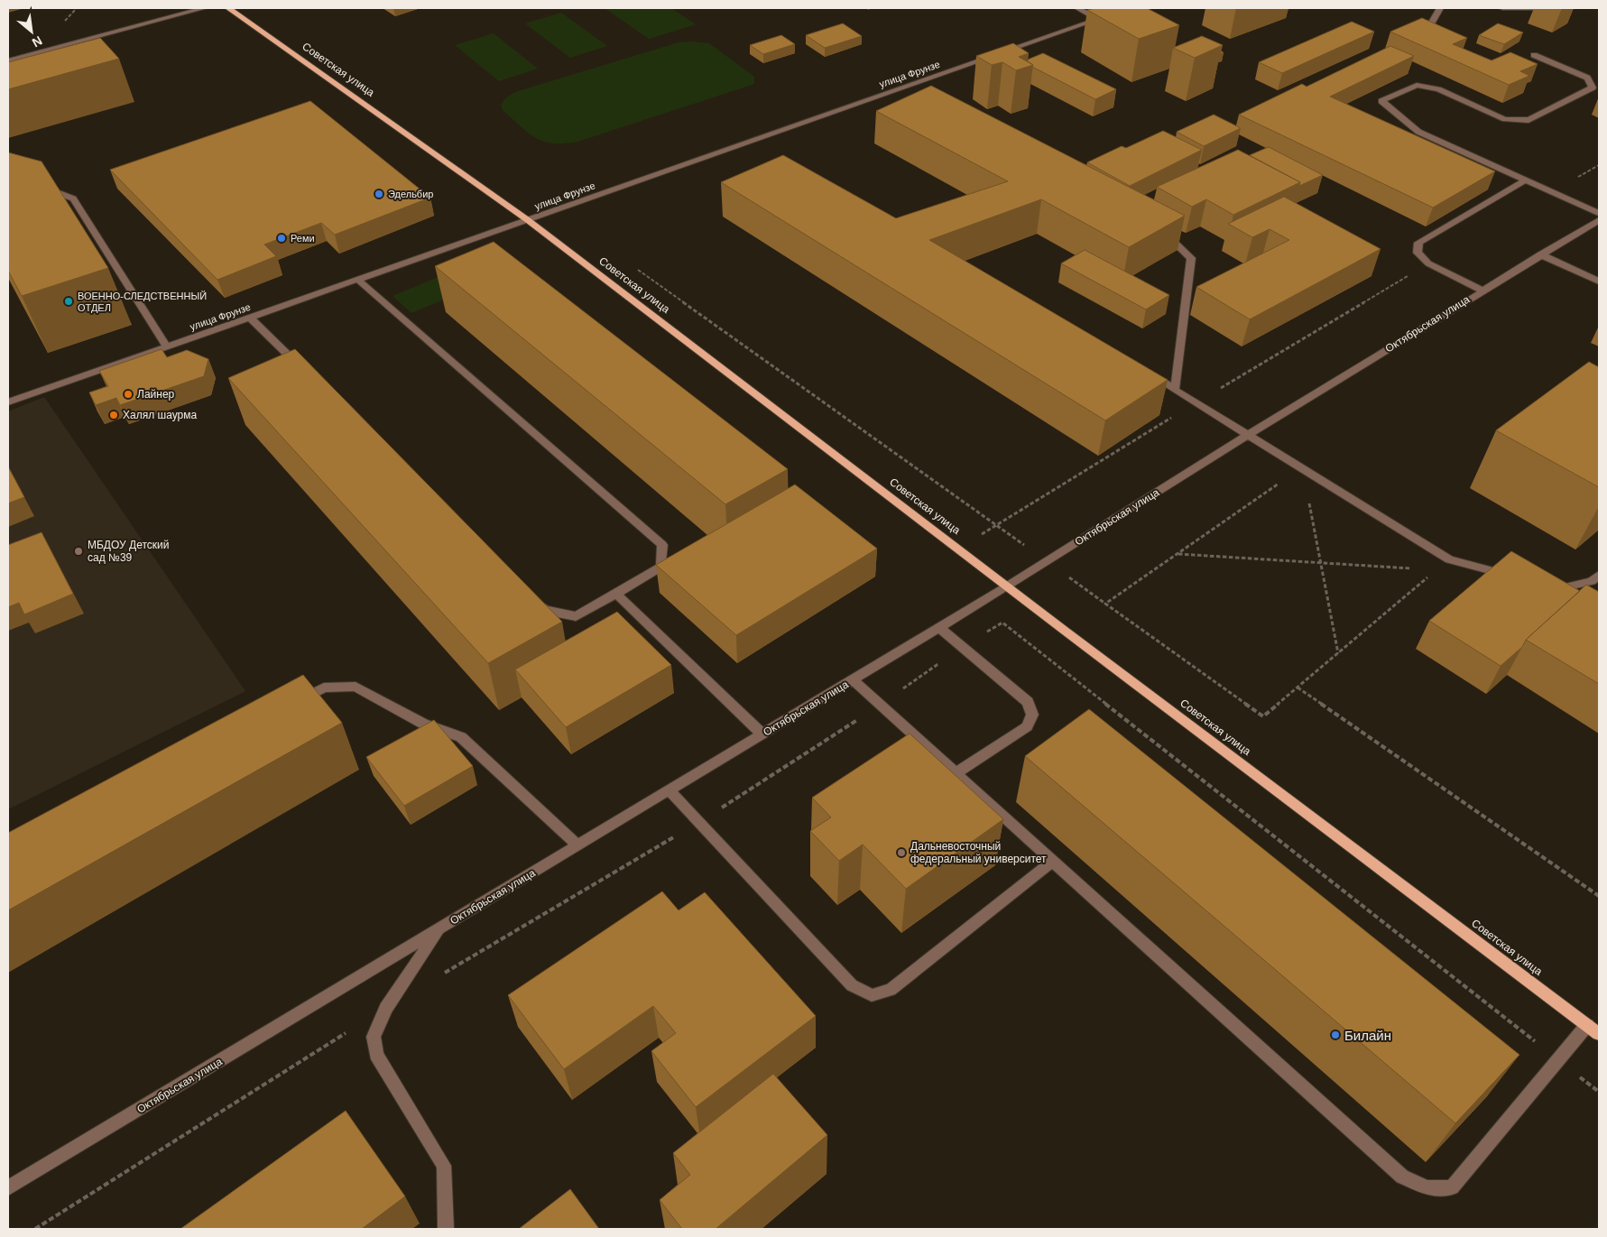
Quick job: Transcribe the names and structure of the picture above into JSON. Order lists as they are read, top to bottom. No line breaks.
{"streets":{"main road":["Советская улица"],"street":["улица Фрунзе","Октябрьская улица"]},"crossings":[["Советская улица","улица Фрунзе"],["Советская улица","Октябрьская улица"]],"places":["Эдельбир","Реми","ВОЕННО-СЛЕДСТВЕННЫЙ ОТДЕЛ","Лайнер","Халял шаурма","МБДОУ Детский сад №39","Дальневосточный федеральный университет","Билайн"],"north":"bottom right"}
